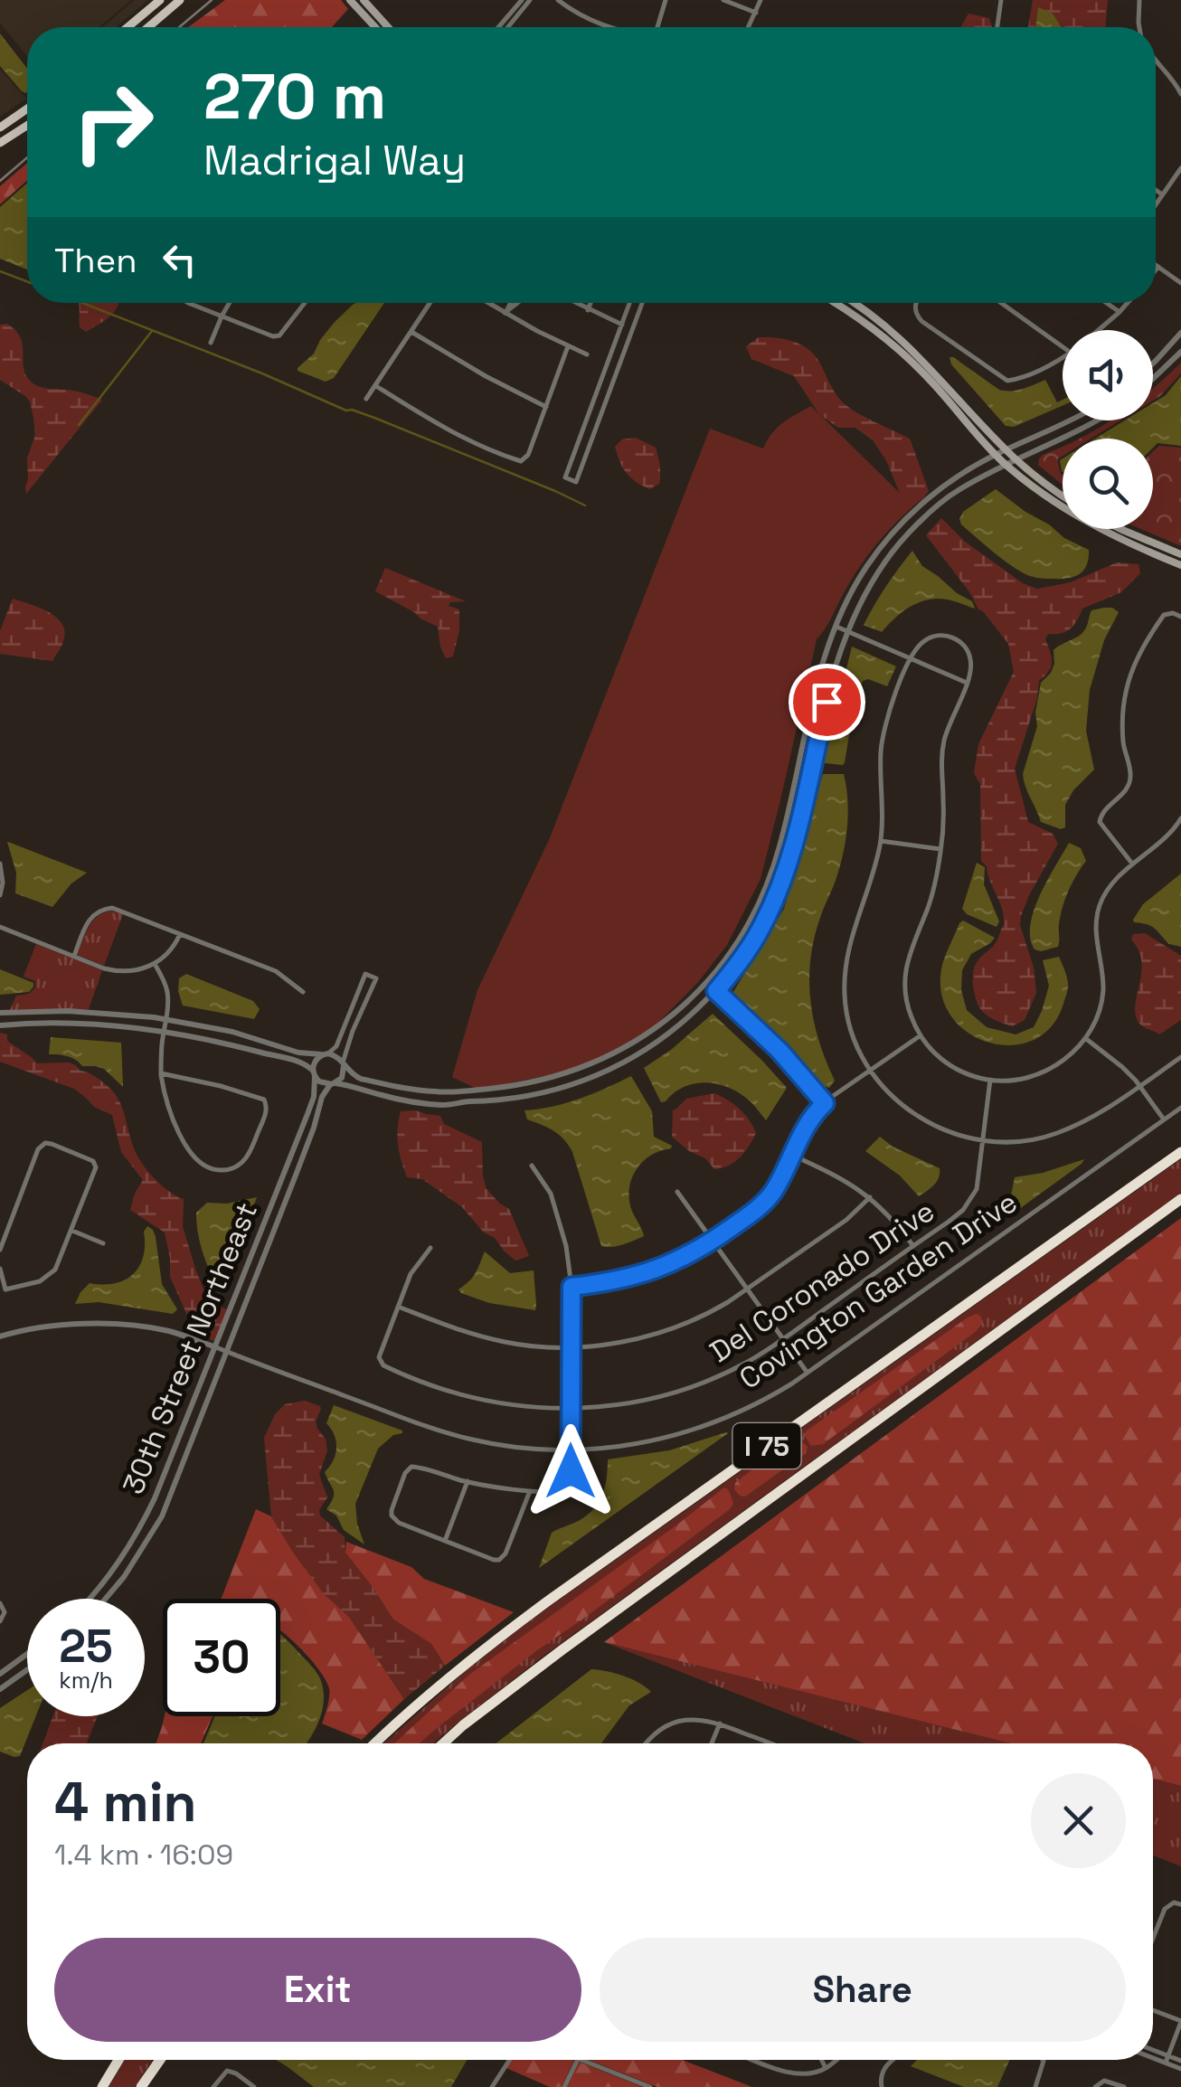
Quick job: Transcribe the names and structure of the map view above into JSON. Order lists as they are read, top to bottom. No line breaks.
{"streets":{"highway":["I 75"],"street":["Del Coronado Drive","Covington Garden Drive","30th Street Northeast"]},"crossings":[["Covington Garden Drive","30th Street Northeast"]],"page":{"turn":["270 m","Madrigal Way"],"then":"Then","speed":"25 km/h","limit":"30","heading":["4 min","1.4 km · 16:09"],"buttons":["Exit","Share"]}}
